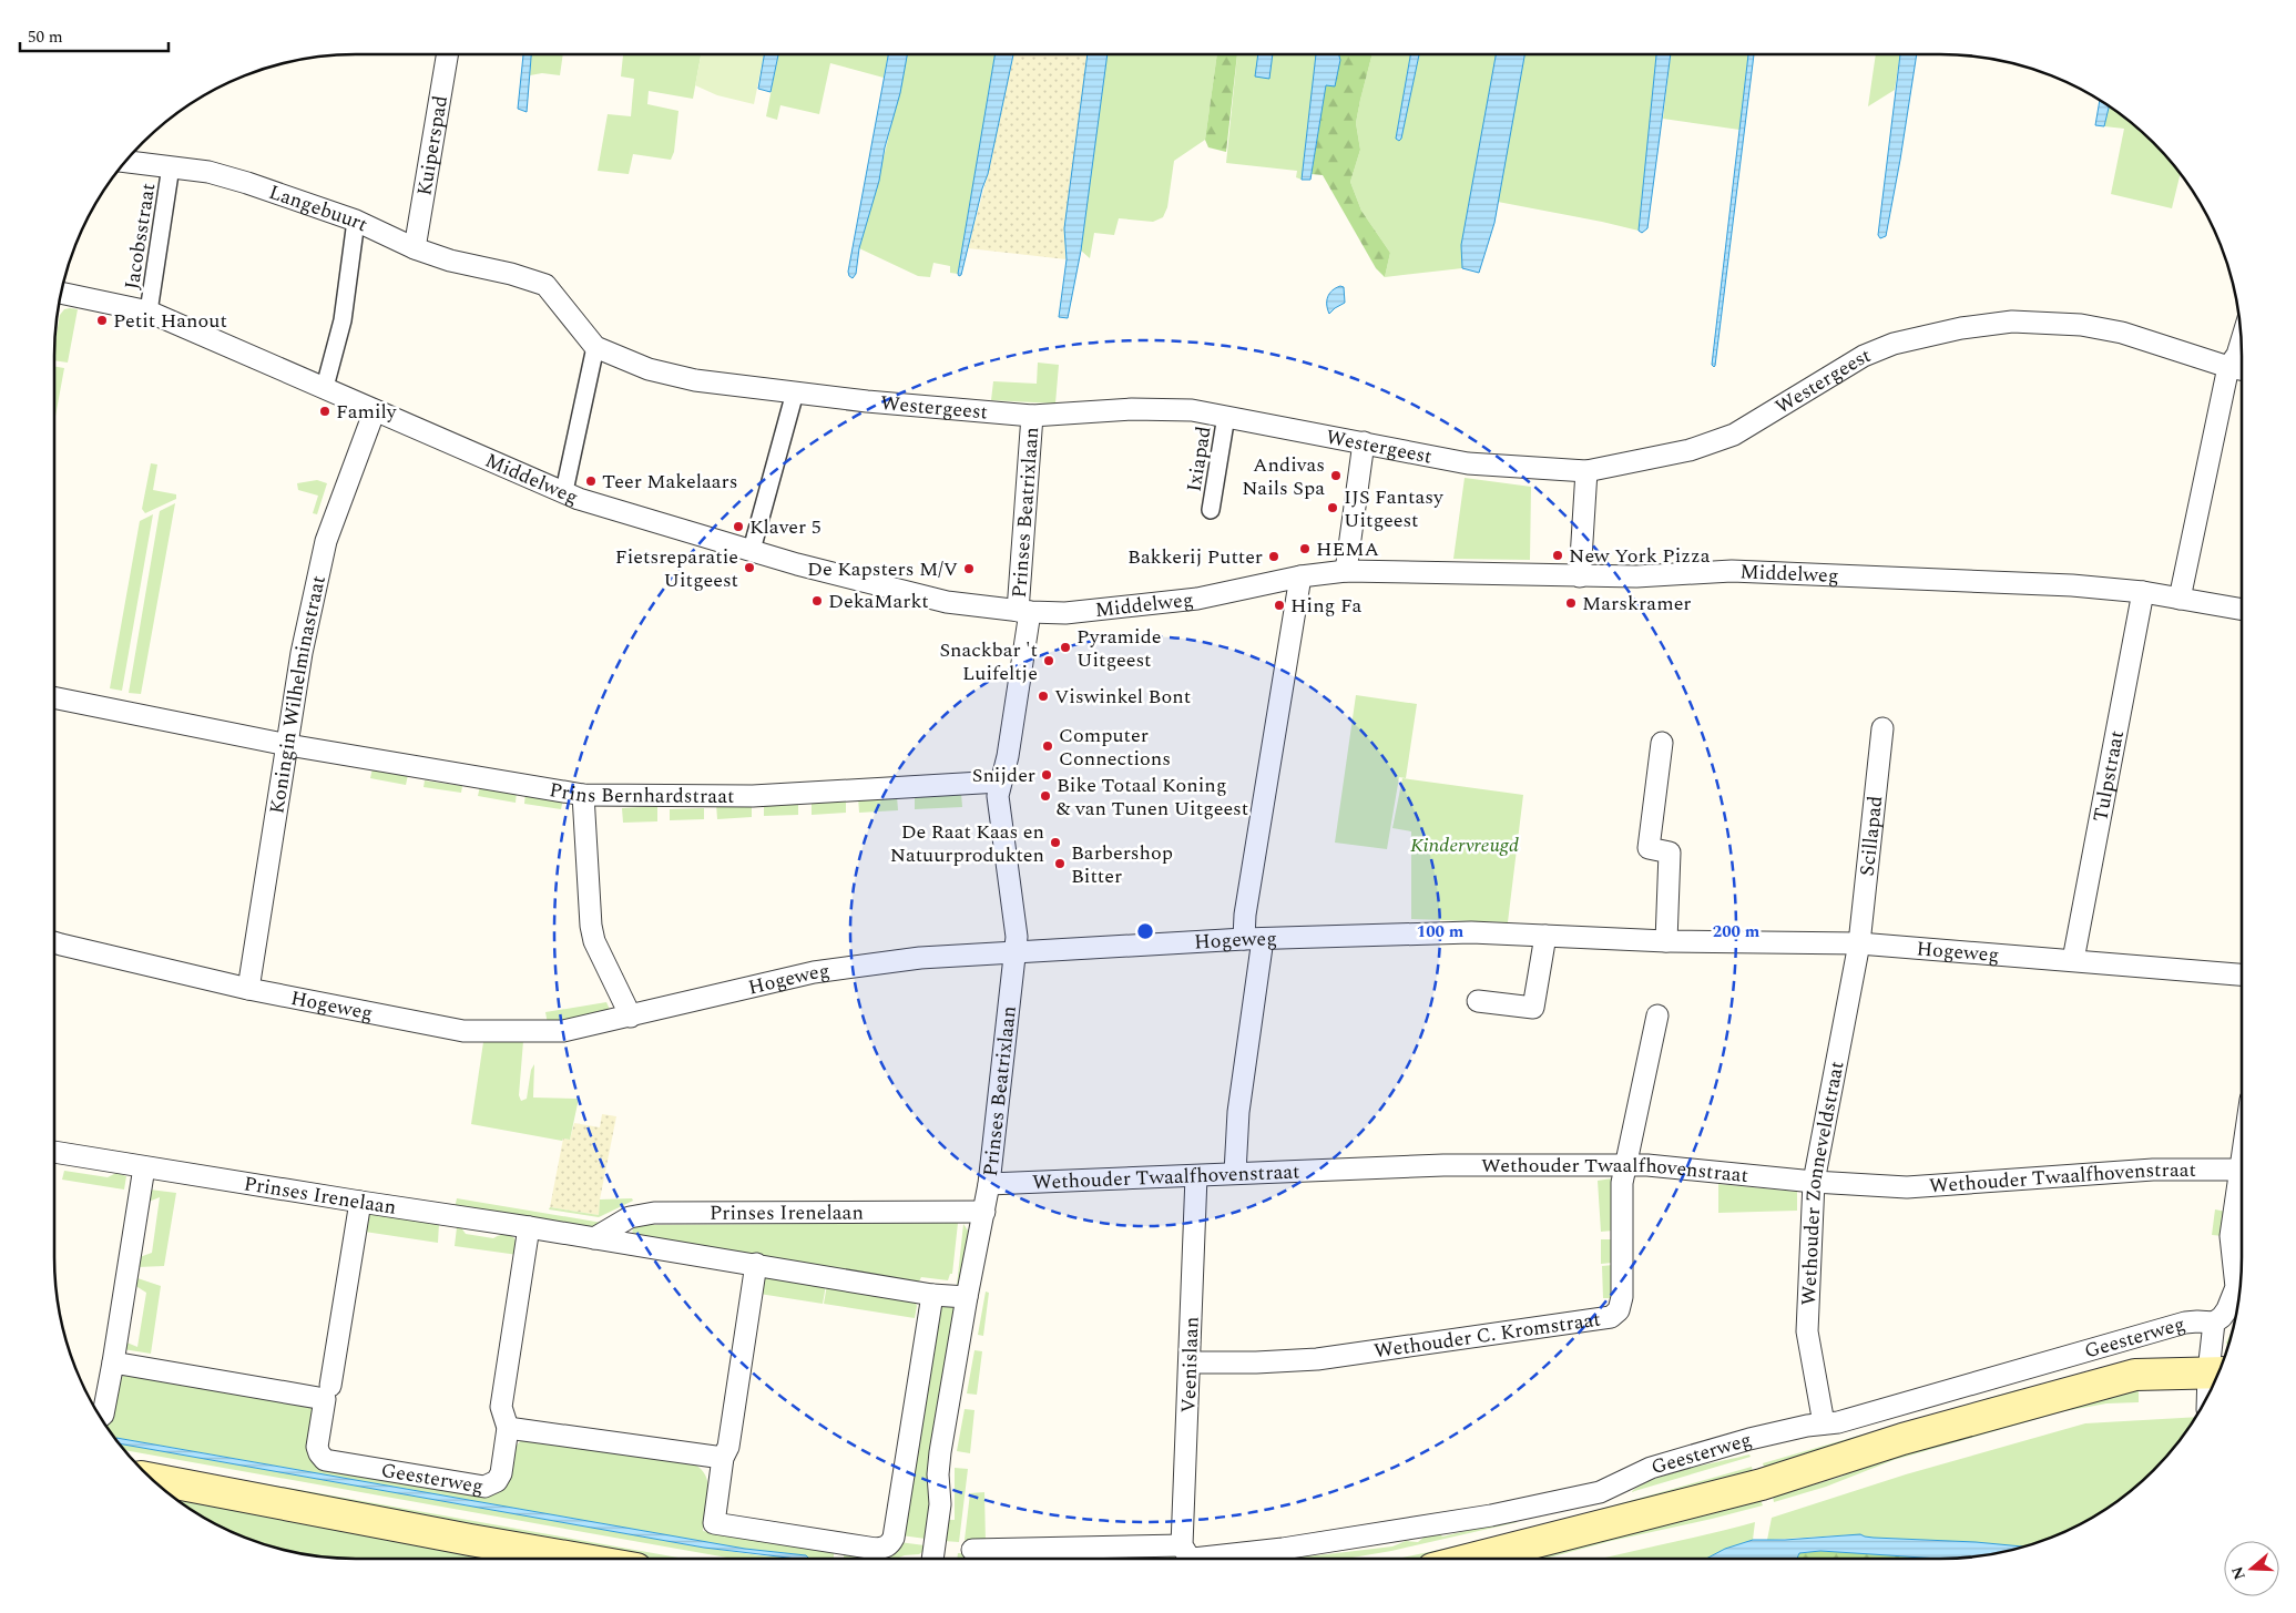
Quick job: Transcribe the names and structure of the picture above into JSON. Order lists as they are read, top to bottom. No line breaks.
{"streets":{"main road":["Geesterweg"],"street":["Kuiperspad","Langebuurt","Jacobsstraat","Westergeest","Ixiapad","Middelweg","Prinses Beatrixlaan","Koningin Wilhelminastraat","Tulpstraat","Prins Bernhardstraat","Scillapad","Hogeweg","Wethouder Twaalfhovenstraat","Wethouder Zonneveldstraat","Prinses Irenelaan","Wethouder C. Kromstraat","Veenislaan"]},"crossings":[["Kuiperspad","Langebuurt"],["Langebuurt","Jacobsstraat"],["Langebuurt","Westergeest"],["Jacobsstraat","Middelweg"],["Westergeest","Ixiapad"],["Westergeest","Prinses Beatrixlaan"],["Middelweg","Prinses Beatrixlaan"],["Middelweg","Koningin Wilhelminastraat"],["Middelweg","Tulpstraat"],["Prinses Beatrixlaan","Prins Bernhardstraat"],["Prinses Beatrixlaan","Hogeweg"],["Prinses Beatrixlaan","Wethouder Twaalfhovenstraat"],["Prinses Beatrixlaan","Prinses Irenelaan"],["Koningin Wilhelminastraat","Prins Bernhardstraat"],["Koningin Wilhelminastraat","Hogeweg"],["Tulpstraat","Hogeweg"],["Scillapad","Hogeweg"],["Scillapad","Wethouder Zonneveldstraat"],["Hogeweg","Wethouder Zonneveldstraat"],["Wethouder Twaalfhovenstraat","Wethouder Zonneveldstraat"],["Wethouder Twaalfhovenstraat","Wethouder C. Kromstraat"],["Wethouder Twaalfhovenstraat","Veenislaan"],["Wethouder Zonneveldstraat","Geesterweg"],["Prinses Irenelaan","Geesterweg"],["Wethouder C. Kromstraat","Veenislaan"],["Geesterweg","Veenislaan"]],"parks":["Kindervreugd"],"places":["Petit Hanout","Family","Andivas Nails Spa","Teer Makelaars","IJS Fantasy Uitgeest","Klaver 5","HEMA","New York Pizza","Bakkerij Putter","Fietsreparatie Uitgeest","De Kapsters M/V","DekaMarkt","Marskramer","Hing Fa","Pyramide Uitgeest","Snackbar 't Luifeltje","Viswinkel Bont","Computer Connections","Snijder","Bike Totaal Koning & van Tunen Uitgeest","De Raat Kaas en Natuurprodukten","Barbershop Bitter"],"scale_bar":"50 m","north":"left","rings":["100 m","200 m"]}
